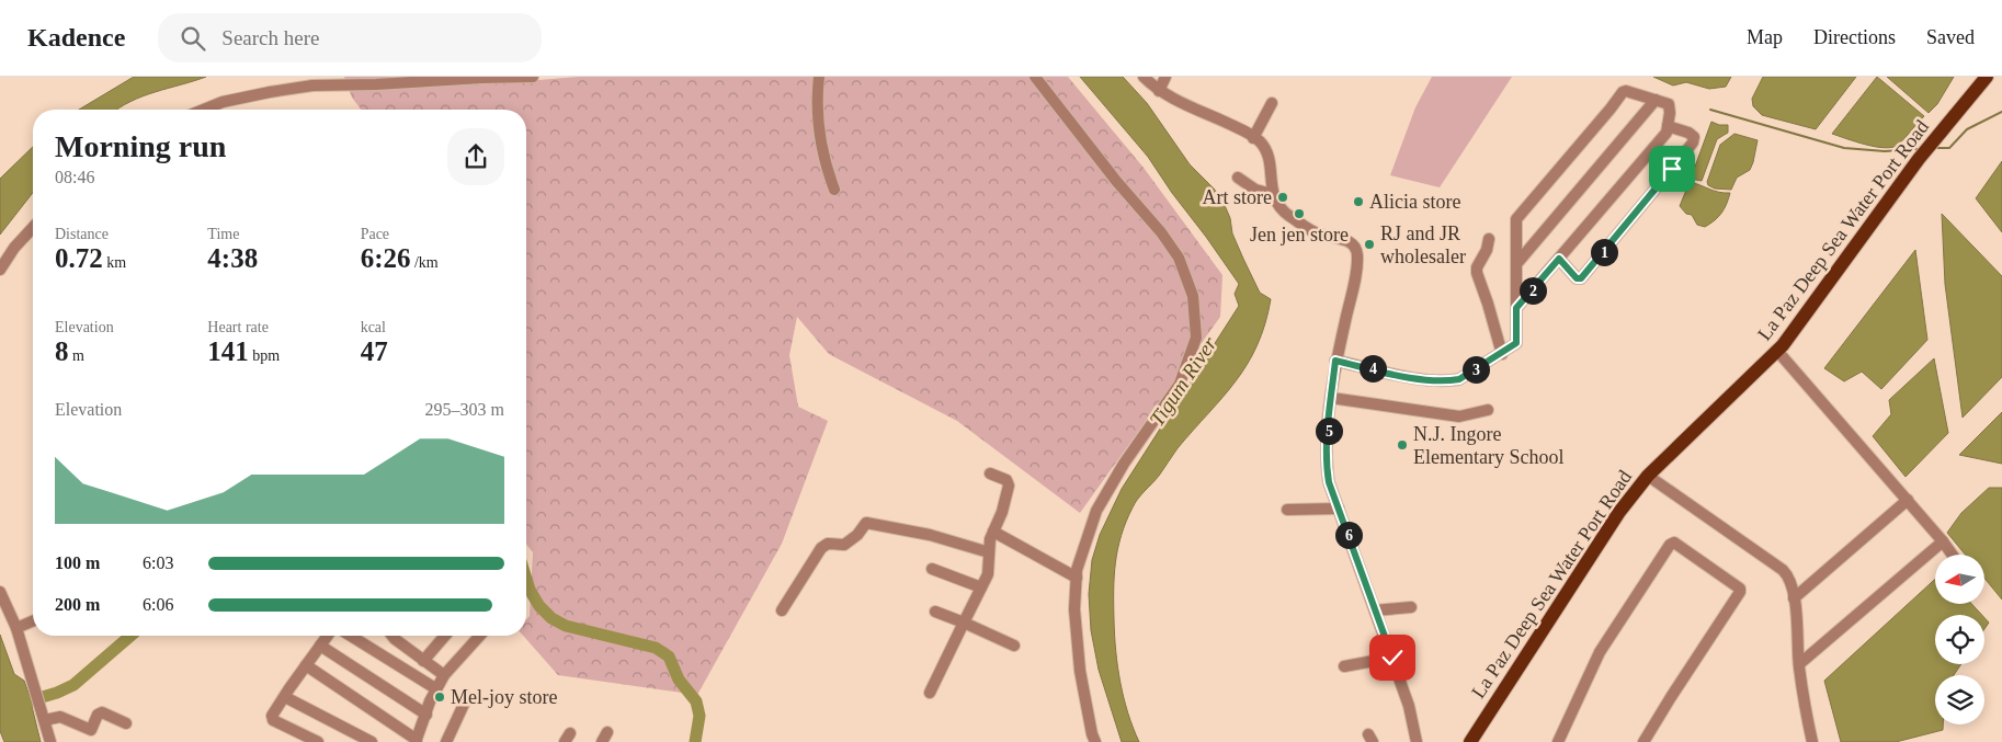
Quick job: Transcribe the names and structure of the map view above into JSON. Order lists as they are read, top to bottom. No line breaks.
{"streets":{"main road":["La Paz Deep Sea Water Port Road"]},"water":["Tigum River"],"places":["Art store","Alicia store","Jen jen store","RJ and JR wholesaler","N.J. Ingore Elementary School","Mel-joy store"],"north":"left","page":{"header":"Kadence","search":"Search here","nav":["Map","Directions","Saved"],"heading":["Morning run","08:46"],"stats":[["Distance","0.72 km"],["Time","4:38"],["Pace","6:26 /km"],["Elevation","8 m"],["Heart rate","141 bpm"],["kcal","47"]],"pins":["1","2","4","3","5","6"],"chart":["Elevation","295–303 m"],"list":[{"name":"100 m","note":"6:03"},{"name":"200 m","note":"6:06"}]}}
